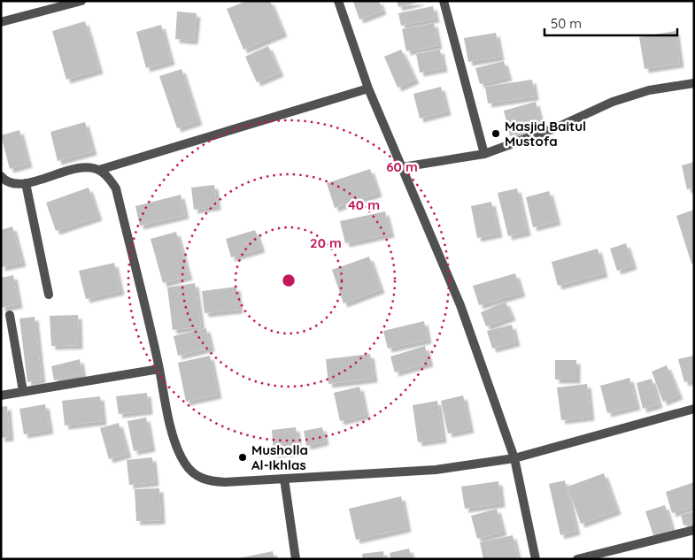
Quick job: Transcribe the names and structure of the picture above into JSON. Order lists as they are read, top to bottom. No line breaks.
{"places":["Masjid Baitul Mustofa","Musholla Al-Ikhlas"],"scale_bar":"50 m","rings":["60 m","40 m","20 m"]}
